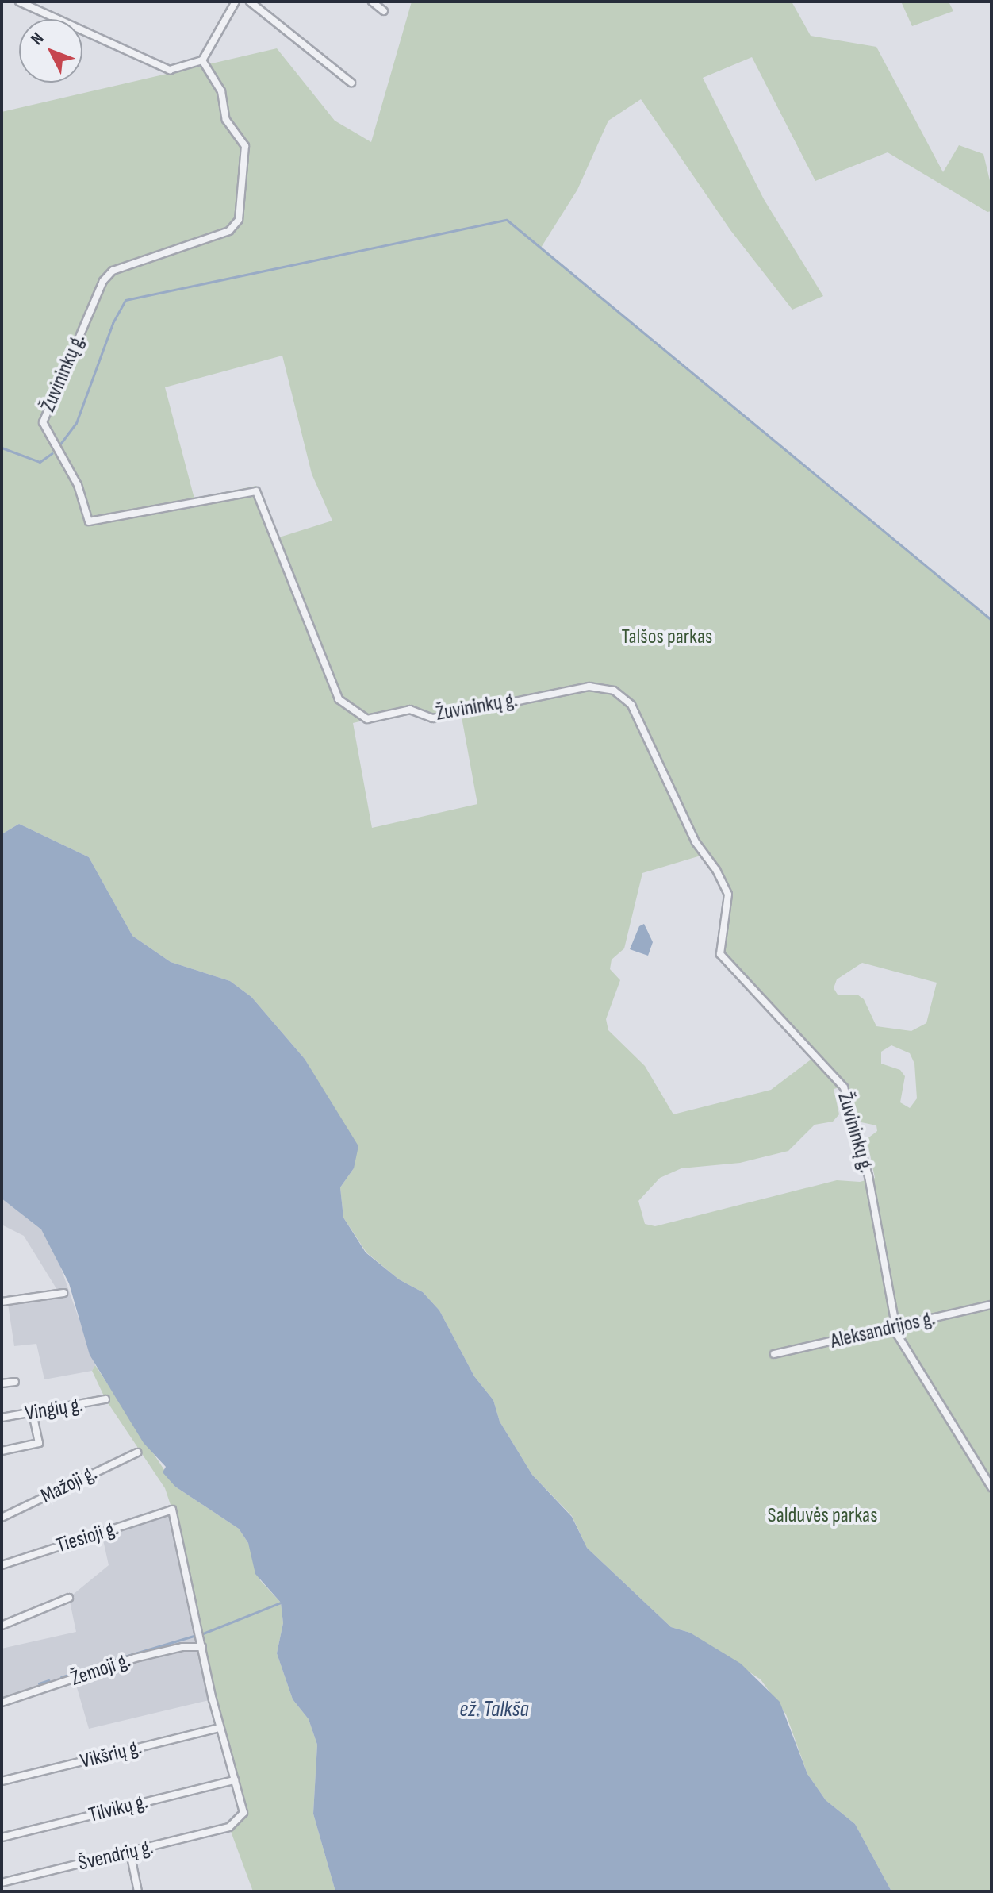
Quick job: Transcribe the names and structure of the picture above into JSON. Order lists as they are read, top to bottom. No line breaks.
{"streets":{"street":["Žuvininkų g.","Aleksandrijos g.","Vingių g.","Mažoji g.","Tiesioji g.","Žemoji g.","Vikšrių g.","Tilvikų g.","Švendrių g."]},"crossings":[["Žuvininkų g.","Aleksandrijos g."],["Tiesioji g.","Žemoji g."],["Tilvikų g.","Švendrių g."]],"water":["ež. Talkša"],"parks":["Talšos parkas","Salduvės parkas"],"north":"top left"}
